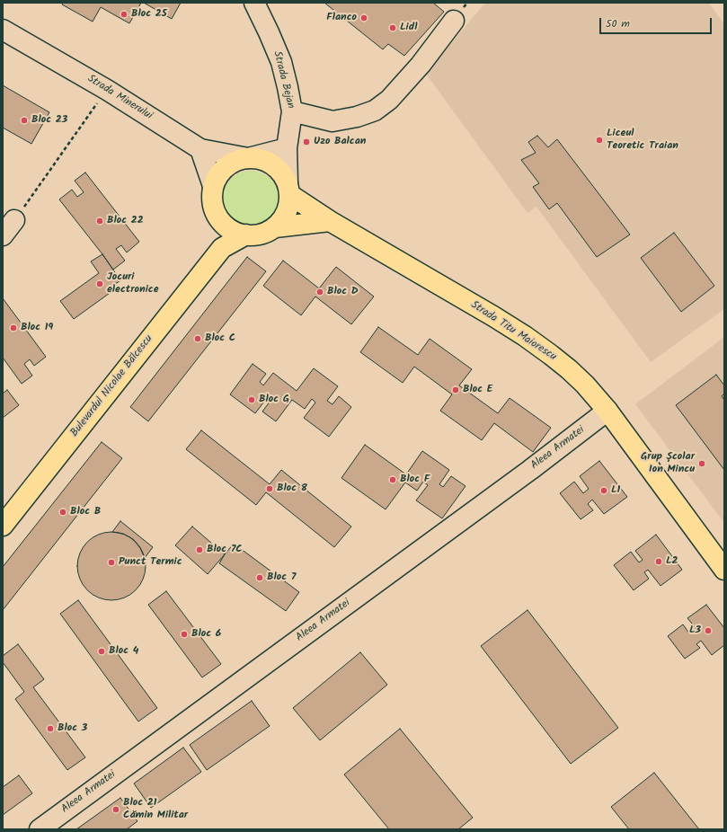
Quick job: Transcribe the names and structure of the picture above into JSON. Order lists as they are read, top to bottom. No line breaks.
{"streets":{"main road":["Strada Titu Maiorescu","Bulevardul Nicolae Bălcescu"],"street":["Strada Bejan","Strada Minerului","Aleea Armatei"]},"crossings":[["Strada Titu Maiorescu","Aleea Armatei"]],"places":["Bloc 25","Flanco","Lidl","Bloc 23","Liceul Teoretic Traian","Uzo Balcan","Bloc 22","Jocuri electronice","Bloc D","Bloc 19","Bloc C","Bloc E","Bloc G","Grup Școlar Ion Mincu","Bloc F","Bloc 8","L1","Bloc B","Bloc 7C","L2","Punct Termic","Bloc 7","L3","Bloc 6","Bloc 4","Bloc 3","Bloc 21 Cămin Militar"],"scale_bar":"50 m"}
